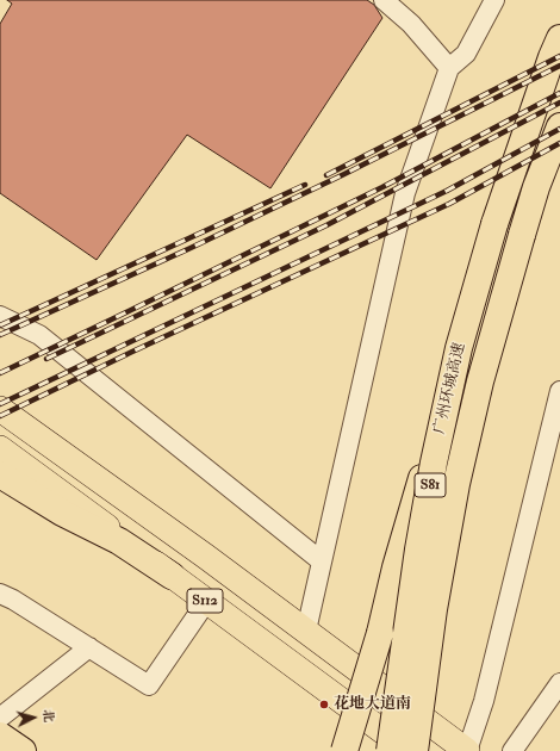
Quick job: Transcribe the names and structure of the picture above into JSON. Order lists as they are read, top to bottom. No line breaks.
{"streets":{"highway":["广州环城高速","S81"],"main road":["S112"]},"places":["花地大道南"],"north":"right"}
